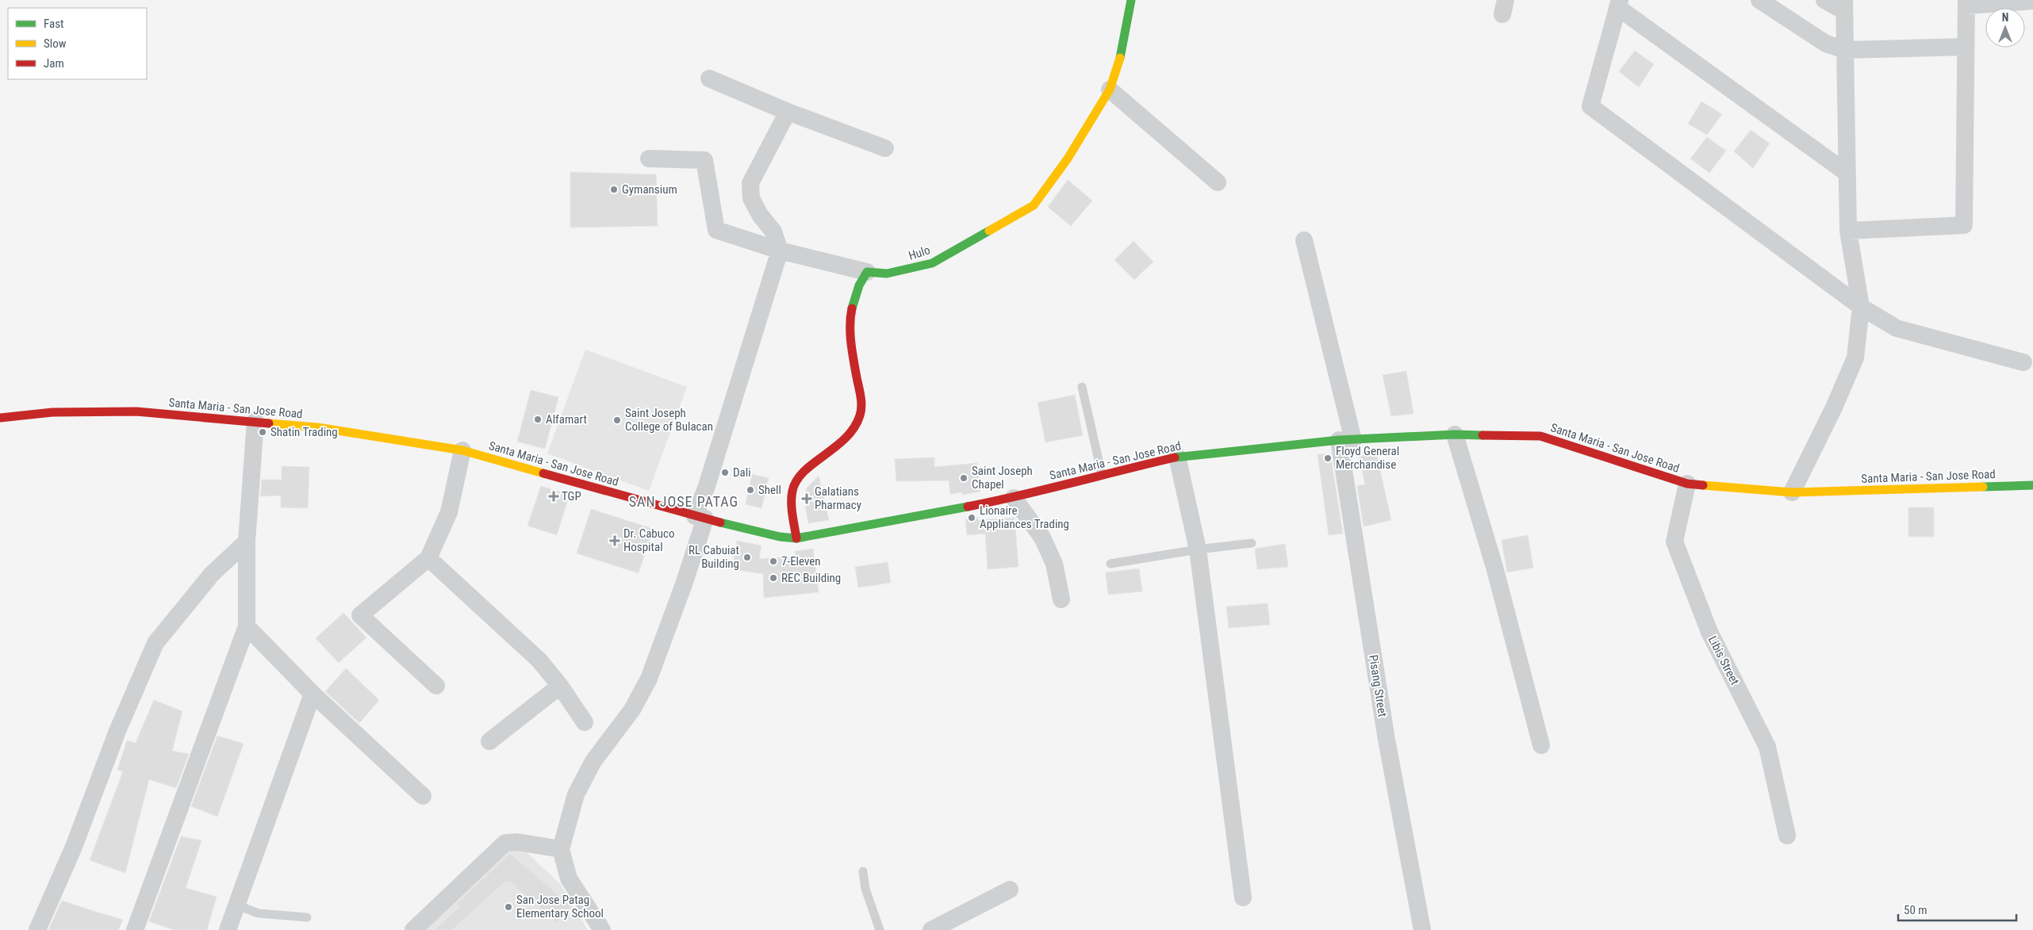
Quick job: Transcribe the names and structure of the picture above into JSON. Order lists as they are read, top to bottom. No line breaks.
{"streets":{"main road":["Hulo","Santa Maria - San Jose Road"],"street":["Libis Street","Pisang Street"]},"crossings":[["Santa Maria - San Jose Road","Libis Street"],["Santa Maria - San Jose Road","Pisang Street"]],"districts":["SAN JOSE PATAG"],"places":{"other":["Gymansium","Alfamart","Saint Joseph College of Bulacan","Shatin Trading","Floyd General Merchandise","Dali","Saint Joseph Chapel","Shell","Lionaire Appliances Trading","RL Cabuiat Building","7-Eleven","REC Building","San Jose Patag Elementary School"],"health":["TGP","Galatians Pharmacy","Dr. Cabuco Hospital"]},"legend":["Fast","Slow","Jam"],"scale_bar":"50 m","north":"top"}
